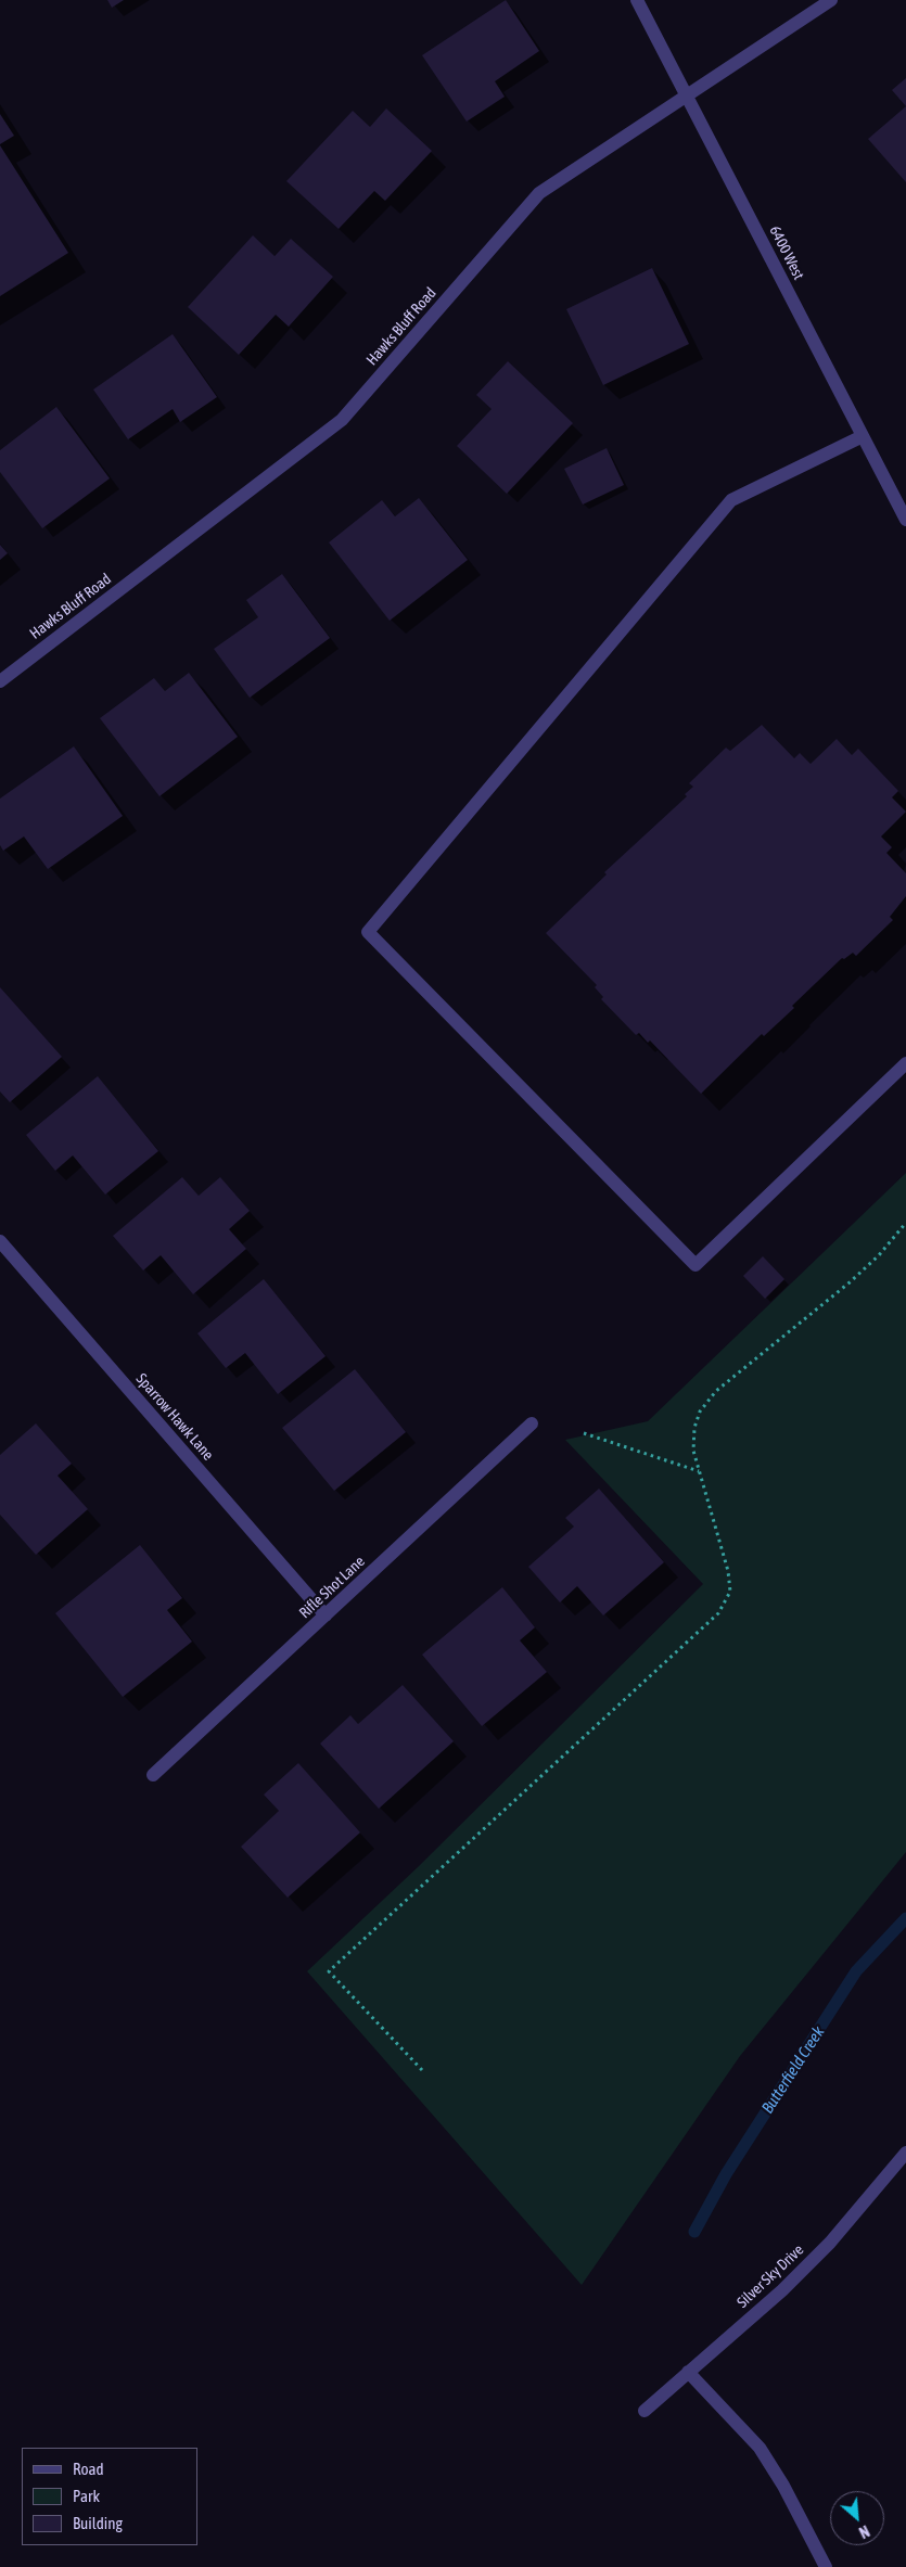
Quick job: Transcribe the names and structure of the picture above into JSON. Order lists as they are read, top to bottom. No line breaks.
{"streets":{"street":["6400 West","Hawks Bluff Road","Sparrow Hawk Lane","Rifle Shot Lane","Silver Sky Drive"]},"crossings":[["6400 West","Hawks Bluff Road"],["Sparrow Hawk Lane","Rifle Shot Lane"]],"water":["Butterfield Creek"],"legend":["Road","Park","Building"],"north":"bottom right"}
